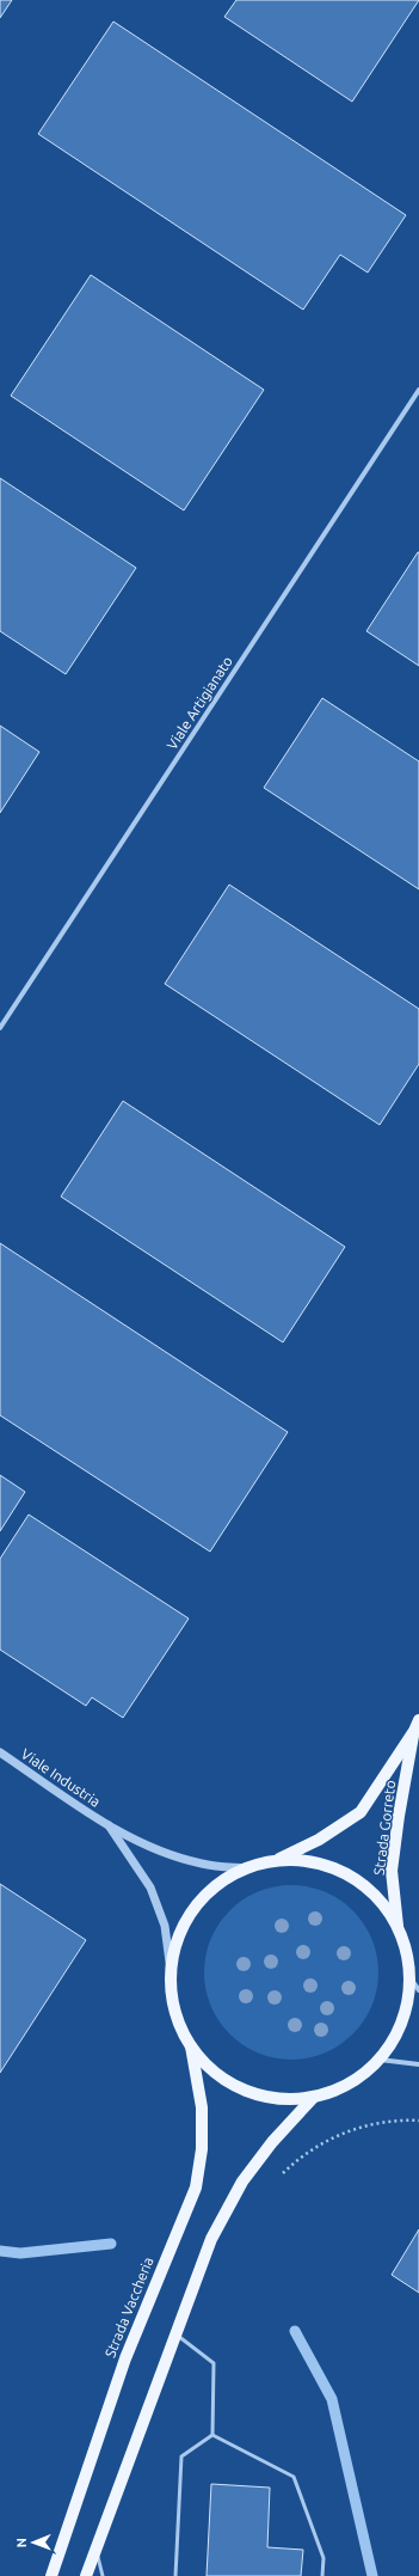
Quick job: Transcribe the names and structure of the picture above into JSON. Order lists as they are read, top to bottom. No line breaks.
{"streets":{"main road":["Strada Gorreto","Strada Vaccheria"],"street":["Viale Artigianato","Viale Industria"]},"north":"left"}
